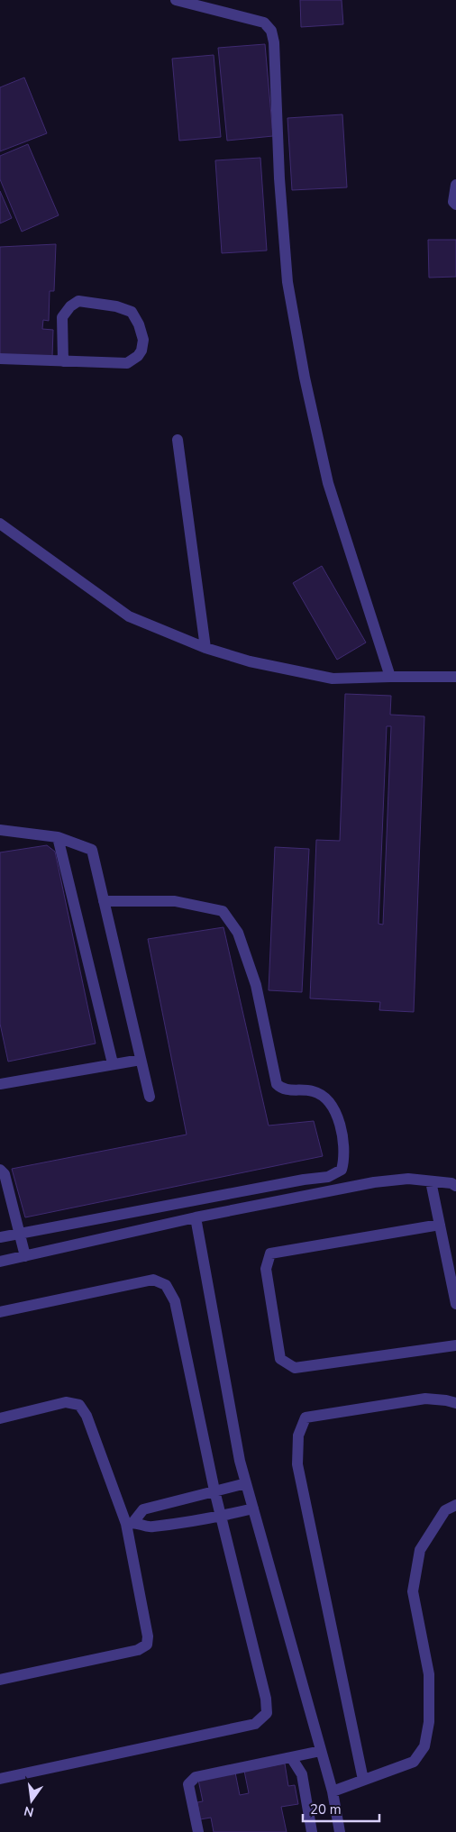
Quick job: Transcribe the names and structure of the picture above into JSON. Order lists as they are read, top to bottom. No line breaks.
{"scale_bar":"20 m","north":"bottom"}
